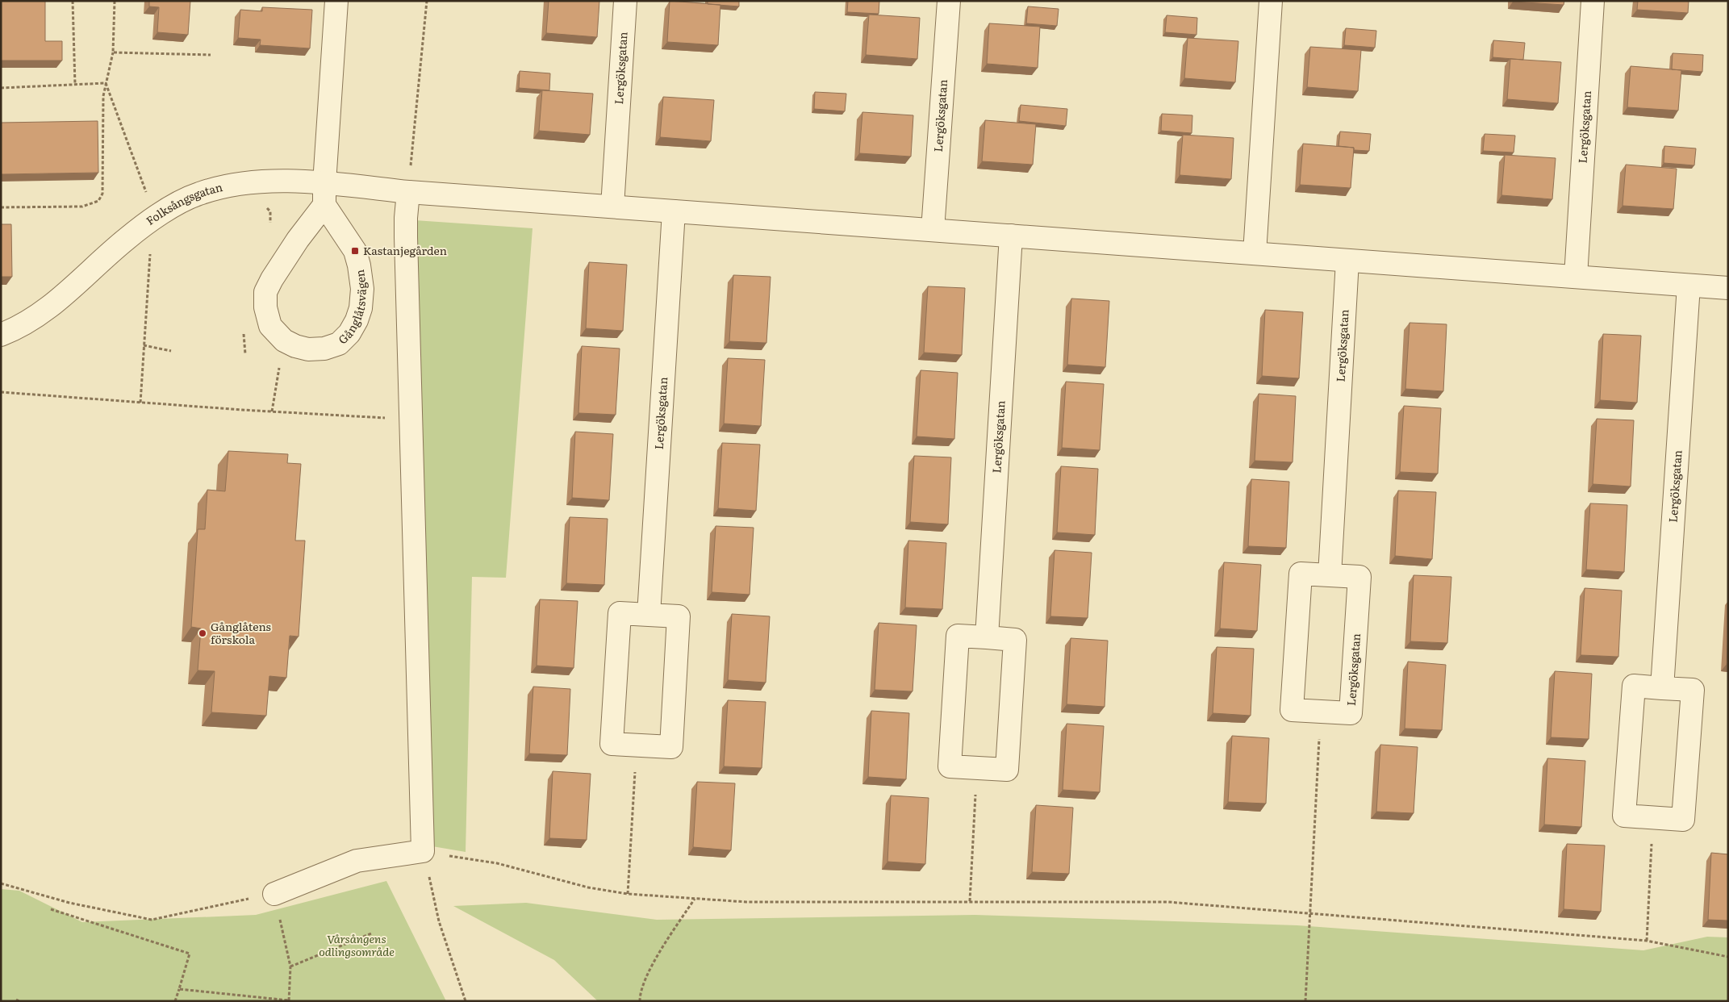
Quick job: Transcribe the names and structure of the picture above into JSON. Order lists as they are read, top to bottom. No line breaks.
{"streets":{"street":["Lergöksgatan","Folksångsgatan","Gånglåtsvägen"]},"crossings":[["Folksångsgatan","Gånglåtsvägen"]],"parks":["Vårsångens odlingsområde"],"places":{"transit":["Kastanjegården"],"other":["Gånglåtens förskola"]}}
